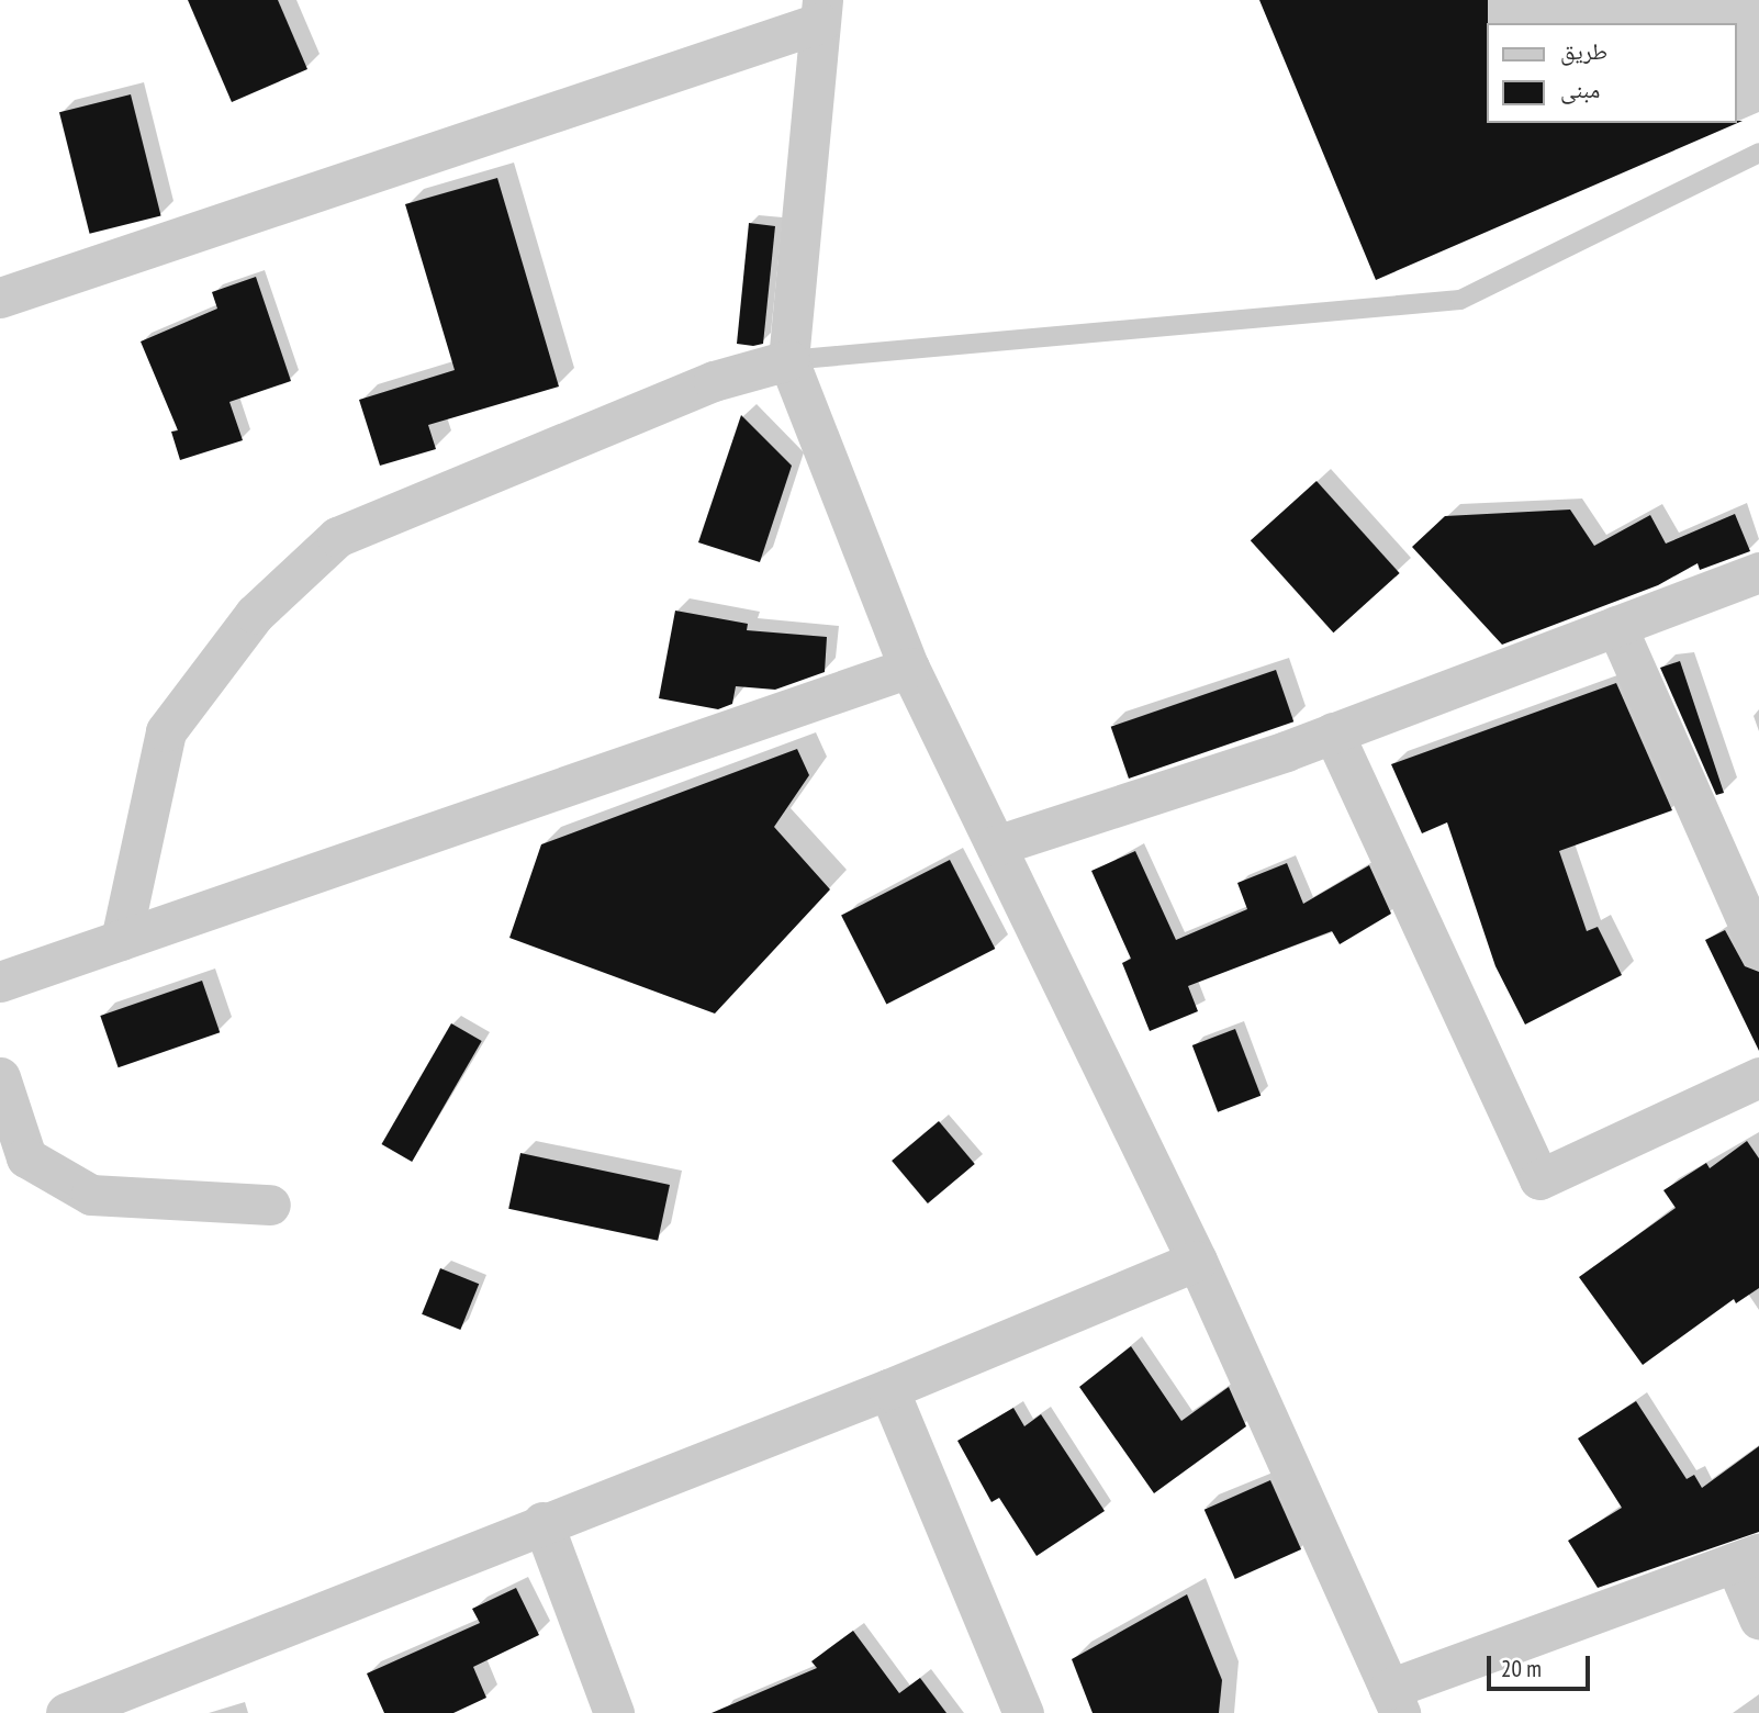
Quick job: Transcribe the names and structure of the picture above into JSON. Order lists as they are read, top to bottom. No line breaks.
{"legend":["طريق","مبنى"],"scale_bar":"20 m"}
